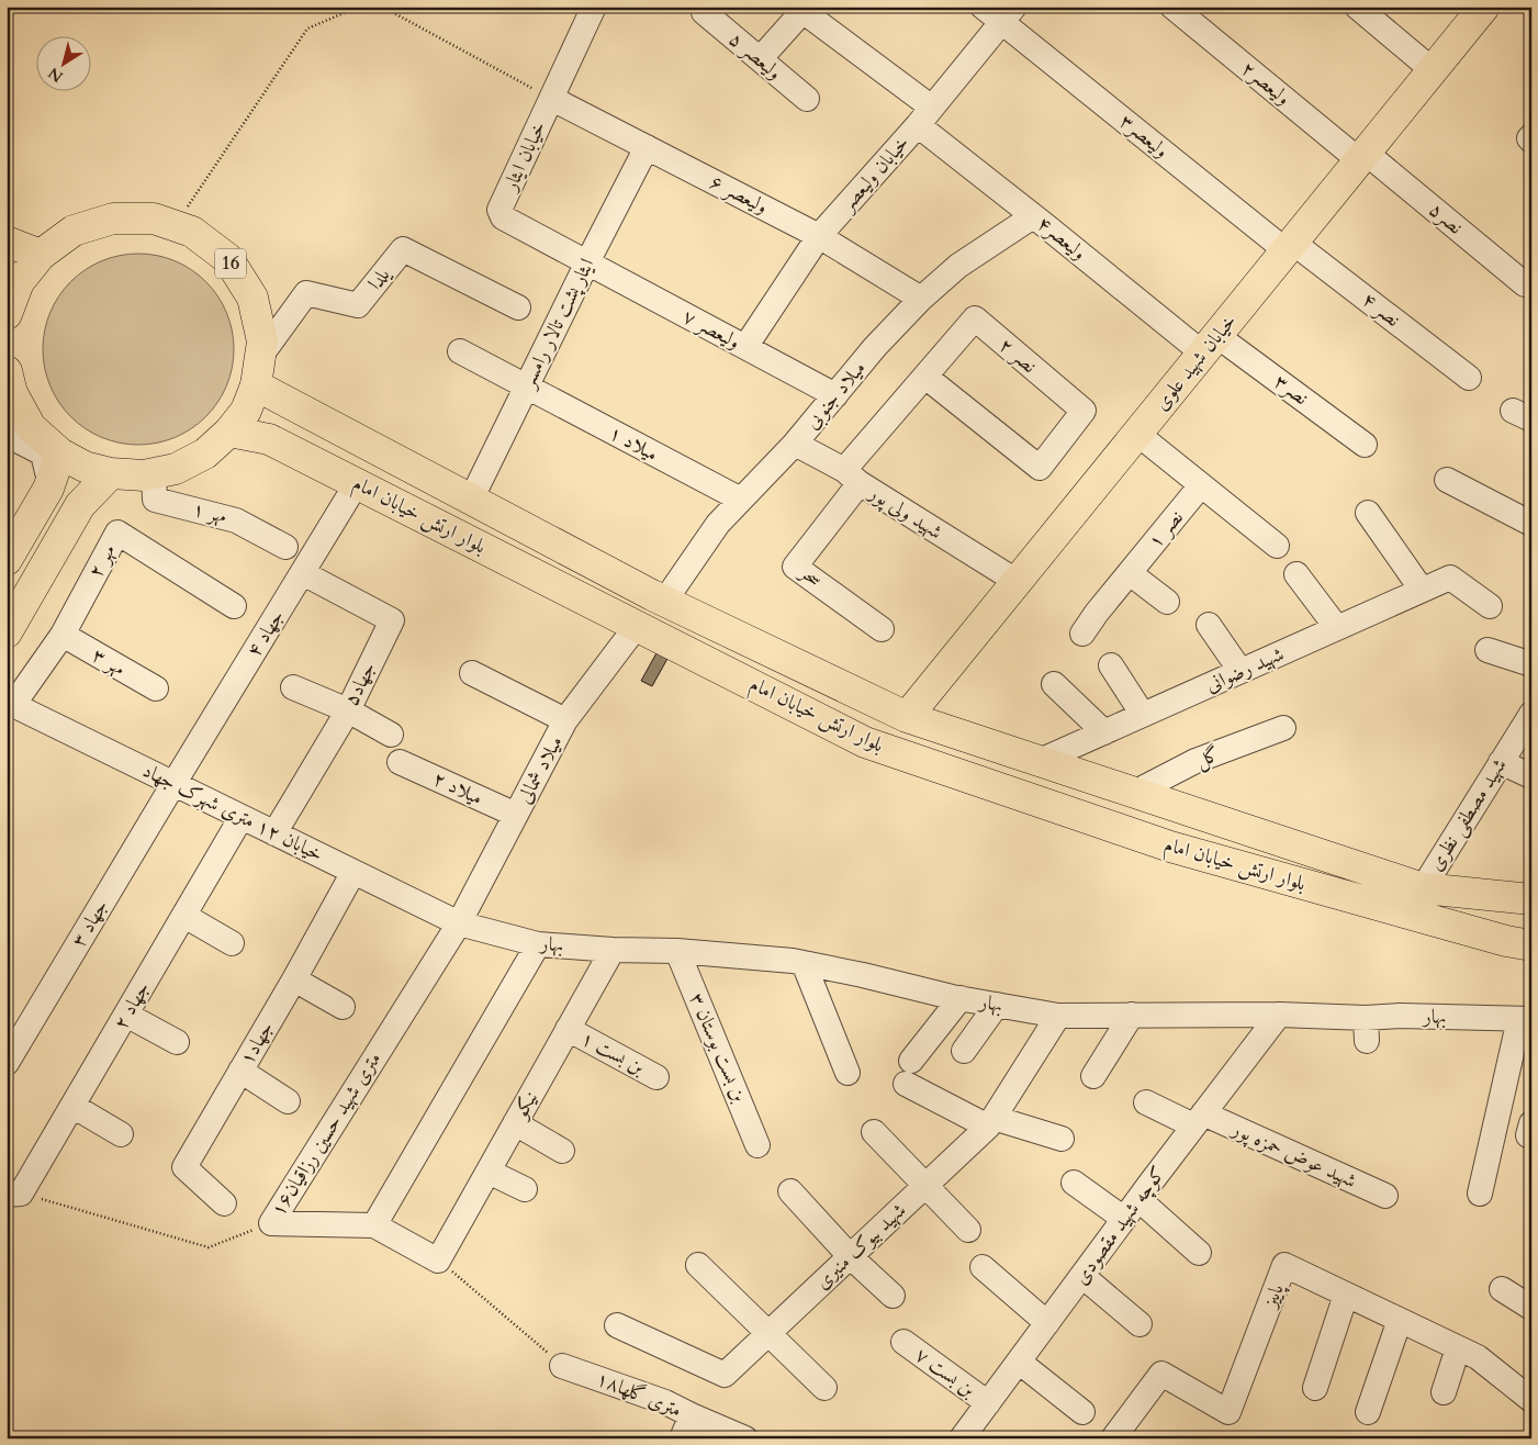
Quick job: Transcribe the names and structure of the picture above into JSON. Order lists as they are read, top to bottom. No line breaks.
{"streets":{"main road":["16","خیابان شهید علوی","بلوار ارتش خیابان امام"],"street":["ولیعصر ۵","ولیعصر۲","ولیعصر۳","خیابان ایثار","خیابان ولیعصر","ولیعصر ۶","نصر۵","ولیعصر۴","یلدا","نصر ۴","ایثار پشت تالار رامسر","ولیعصر ۷","نصر ۲","نصر۳","میلاد جنوبی","میلاد ۱","مهر ۱","شهید ولی پور","نصر ۱","مهر ۲","سحر","جهاد ۴","مهر ۳","شهید رضوانی","جهاد۵","گل","میلاد شمالی","میلاد ۲","خیابان ۱۲ متری شهرک جهاد","شهید مصطفی نظری","جهاد ۳","بهار","جهاد ۲","جهاد۱","بن بست بوستان ۳","بن بست ۱","نیکو","۱۶متری شهید حسین رزاقیان","شهید عوض حمزه پور","کوچه شهید مقصودی","شهید بیوک منیری","پاییز","بن بست ۷","۱۸متری گلها"]},"crossings":[["ولیعصر۲","نصر۵"],["ولیعصر۲","خیابان شهید علوی"],["ولیعصر۳","خیابان ولیعصر"],["ولیعصر۳","نصر ۴"],["ولیعصر۳","خیابان شهید علوی"],["خیابان ایثار","ولیعصر ۶"],["خیابان ایثار","ایثار پشت تالار رامسر"],["خیابان ایثار","ولیعصر ۷"],["خیابان ولیعصر","ولیعصر ۶"],["خیابان ولیعصر","ولیعصر۴"],["خیابان ولیعصر","ولیعصر ۷"],["ولیعصر ۶","ایثار پشت تالار رامسر"],["ولیعصر ۶","میلاد جنوبی"],["نصر۵","خیابان شهید علوی"],["ولیعصر۴","خیابان شهید علوی"],["ولیعصر۴","نصر۳"],["ولیعصر۴","میلاد جنوبی"],["16","یلدا"],["16","مهر ۱"],["16","بلوار ارتش خیابان امام"],["یلدا","بلوار ارتش خیابان امام"],["نصر ۴","خیابان شهید علوی"],["ایثار پشت تالار رامسر","ولیعصر ۷"],["ایثار پشت تالار رامسر","میلاد ۱"],["ایثار پشت تالار رامسر","بلوار ارتش خیابان امام"],["ولیعصر ۷","میلاد جنوبی"],["نصر ۲","شهید ولی پور"],["نصر ۲","سحر"],["خیابان شهید علوی","نصر۳"],["خیابان شهید علوی","شهید ولی پور"],["خیابان شهید علوی","بلوار ارتش خیابان امام"],["میلاد جنوبی","میلاد ۱"],["میلاد جنوبی","شهید ولی پور"],["میلاد جنوبی","بلوار ارتش خیابان امام"],["شهید ولی پور","سحر"],["بلوار ارتش خیابان امام","جهاد ۴"],["بلوار ارتش خیابان امام","شهید رضوانی"],["بلوار ارتش خیابان امام","گل"],["بلوار ارتش خیابان امام","میلاد شمالی"],["بلوار ارتش خیابان امام","شهید مصطفی نظری"],["مهر ۲","مهر ۳"],["مهر ۲","خیابان ۱۲ متری شهرک جهاد"],["جهاد ۴","جهاد۵"],["جهاد ۴","خیابان ۱۲ متری شهرک جهاد"],["جهاد ۴","جهاد ۳"],["جهاد۵","خیابان ۱۲ متری شهرک جهاد"],["میلاد شمالی","میلاد ۲"],["میلاد شمالی","خیابان ۱۲ متری شهرک جهاد"],["میلاد شمالی","بهار"],["میلاد شمالی","۱۶متری شهید حسین رزاقیان"],["خیابان ۱۲ متری شهرک جهاد","جهاد ۳"],["خیابان ۱۲ متری شهرک جهاد","بهار"],["خیابان ۱۲ متری شهرک جهاد","جهاد ۲"],["خیابان ۱۲ متری شهرک جهاد","جهاد۱"],["خیابان ۱۲ متری شهرک جهاد","۱۶متری شهید حسین رزاقیان"],["بهار","بن بست بوستان ۳"],["بهار","نیکو"],["بهار","۱۶متری شهید حسین رزاقیان"],["بهار","کوچه شهید مقصودی"],["بهار","شهید بیوک منیری"],["بن بست ۱","نیکو"],["نیکو","۱۶متری شهید حسین رزاقیان"],["شهید عوض حمزه پور","کوچه شهید مقصودی"],["کوچه شهید مقصودی","بن بست ۷"]],"north":"bottom left"}
